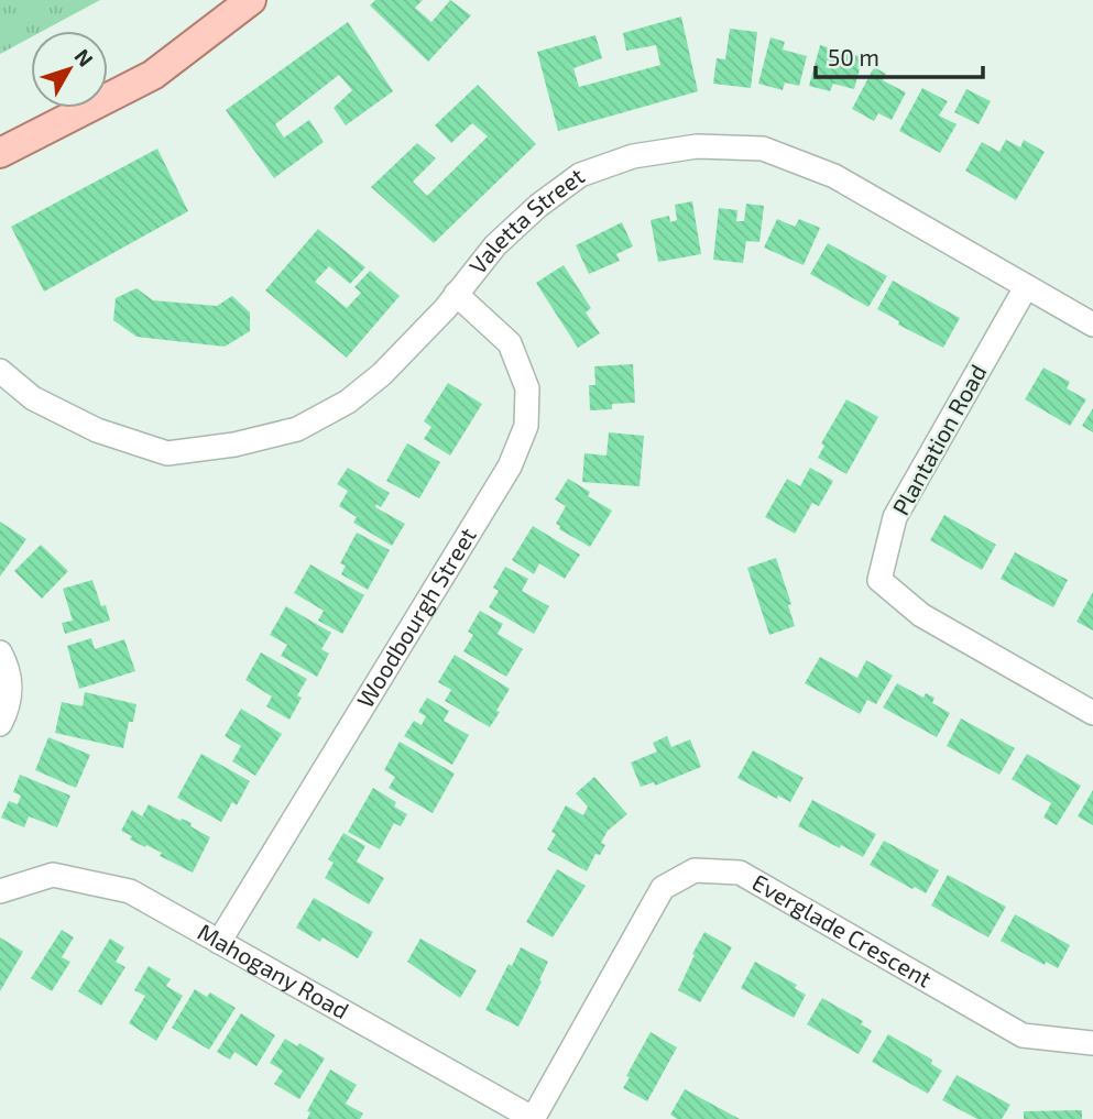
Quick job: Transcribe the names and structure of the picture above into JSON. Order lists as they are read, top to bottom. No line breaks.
{"streets":{"street":["Valetta Street","Plantation Road","Woodbourgh Street","Everglade Crescent","Mahogany Road"]},"crossings":[["Valetta Street","Plantation Road"],["Valetta Street","Woodbourgh Street"],["Woodbourgh Street","Mahogany Road"],["Everglade Crescent","Mahogany Road"]],"scale_bar":"50 m","north":"top right"}
